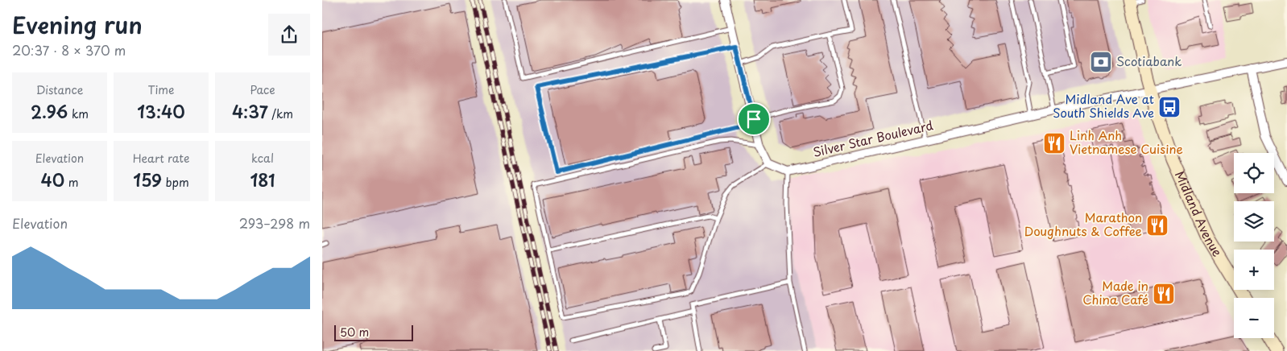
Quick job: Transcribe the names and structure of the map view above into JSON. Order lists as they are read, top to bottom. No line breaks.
{"streets":{"main road":["Midland Avenue"],"street":["Silver Star Boulevard"]},"crossings":[["Silver Star Boulevard","Midland Avenue"]],"places":{"bank":["Scotiabank"],"bus stop":["Midland Ave at South Shields Ave"],"restaurant":["Linh Anh Vietnamese Cuisine","Marathon Doughnuts & Coffee","Made in China Café"]},"scale_bar":"50 m","page":{"heading":["Evening run","20:37 · 8 × 370 m"],"stats":[["Distance","2.96 km"],["Time","13:40"],["Pace","4:37 /km"],["Elevation","40 m"],["Heart rate","159 bpm"],["kcal","181"]],"map_buttons":["+","−"],"chart":["Elevation","293–298 m"],"scale":"50 m"}}
